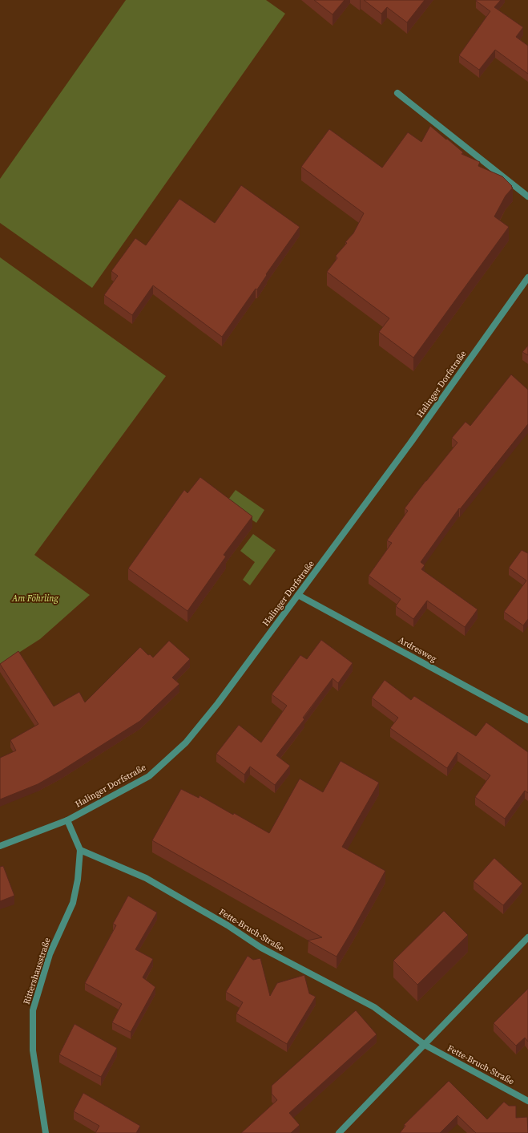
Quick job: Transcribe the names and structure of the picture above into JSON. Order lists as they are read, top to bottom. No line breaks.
{"streets":{"street":["Halinger Dorfstraße","Ardresweg","Fette-Bruch-Straße","Rittershausstraße"]},"crossings":[["Halinger Dorfstraße","Ardresweg"],["Halinger Dorfstraße","Rittershausstraße"],["Fette-Bruch-Straße","Rittershausstraße"]],"parks":["Am Föhrling"]}
